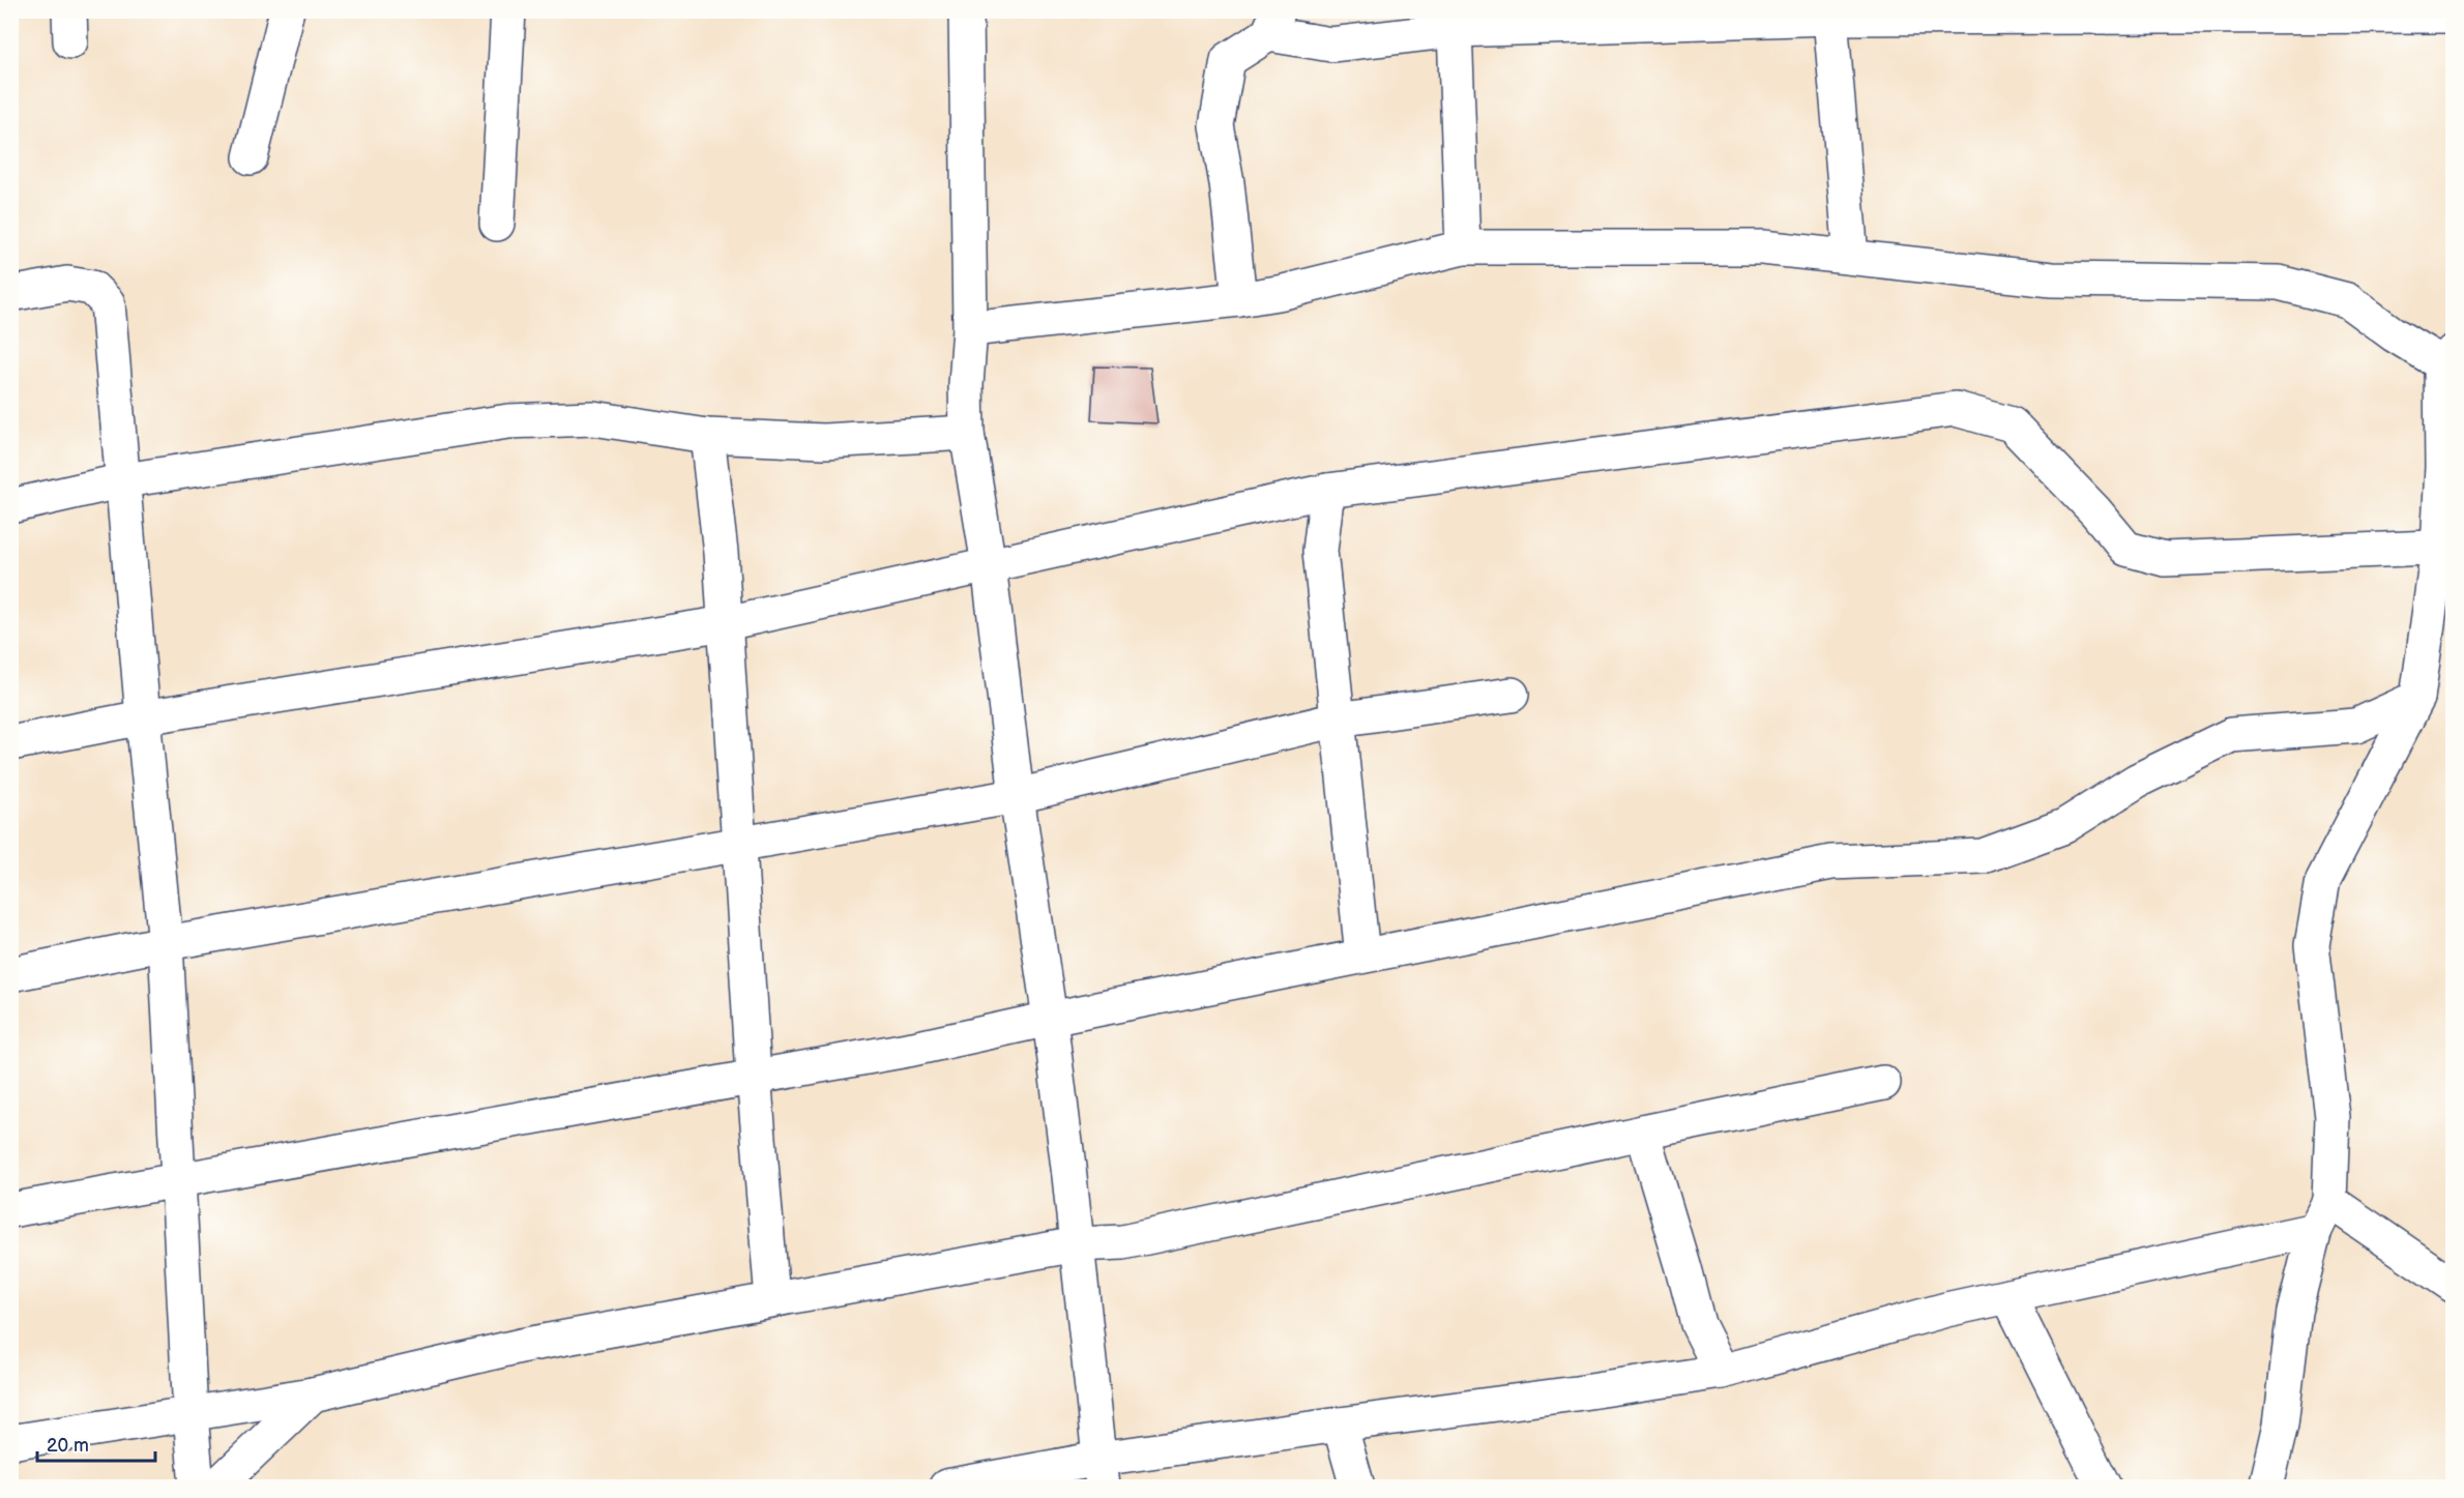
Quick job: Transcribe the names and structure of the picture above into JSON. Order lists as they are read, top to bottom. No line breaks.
{"scale_bar":"20 m"}
